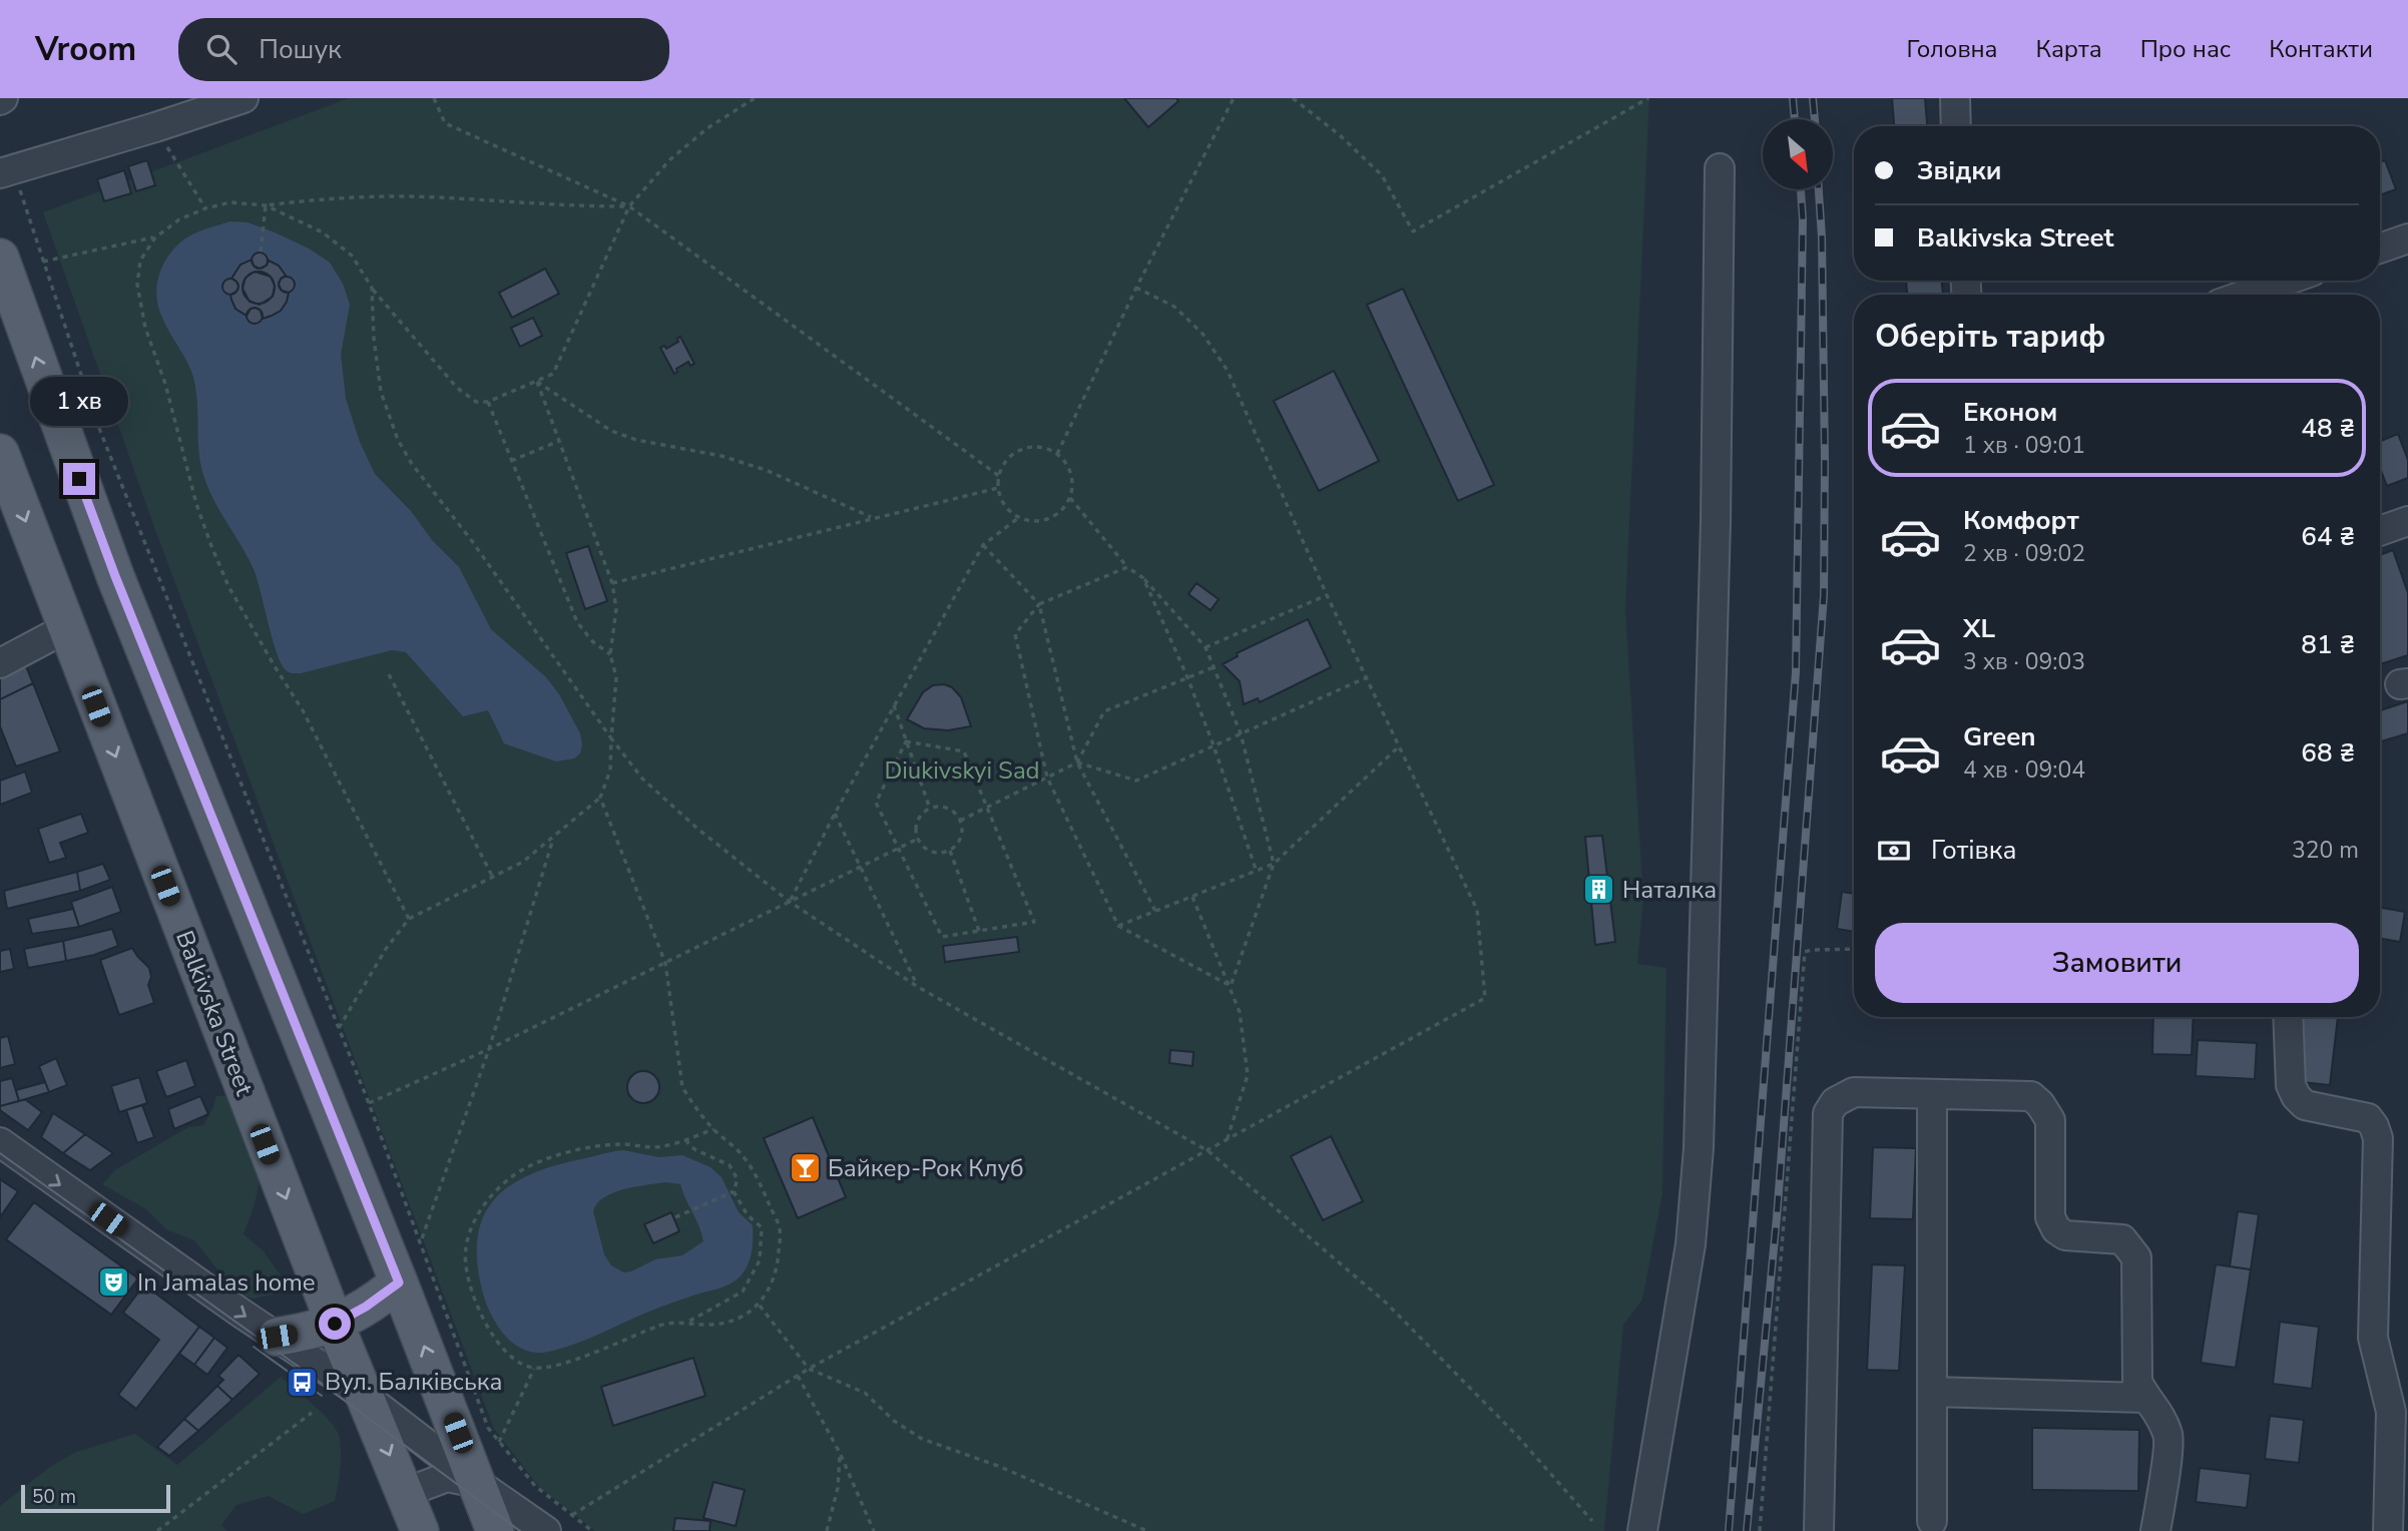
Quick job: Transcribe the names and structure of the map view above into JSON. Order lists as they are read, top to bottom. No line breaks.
{"streets":{"main road":["Balkivska Street"]},"parks":["Diukivskyi Sad"],"places":{"building":["Наталка"],"bar":["Байкер-Рок Клуб"],"theatre":["In Jamalas home"],"bus stop":["Вул. Балківська"]},"scale_bar":"50 m","north":"bottom right","page":{"header":"Vroom","search":"Пошук","nav":["Головна","Карта","Про нас","Контакти"],"banner":["Звідки","Balkivska Street"],"heading":"Оберіть тариф","bubble":"1 хв","list":[{"name":"Економ","note":"1 хв · 09:01","value":"48 ₴"},{"name":"Комфорт","note":"2 хв · 09:02","value":"64 ₴"},{"name":"XL","note":"3 хв · 09:03","value":"81 ₴"},{"name":"Green","note":"4 хв · 09:04","value":"68 ₴"}],"pay":["Готівка","320 m"],"buttons":"Замовити","scale":"50 m"}}
